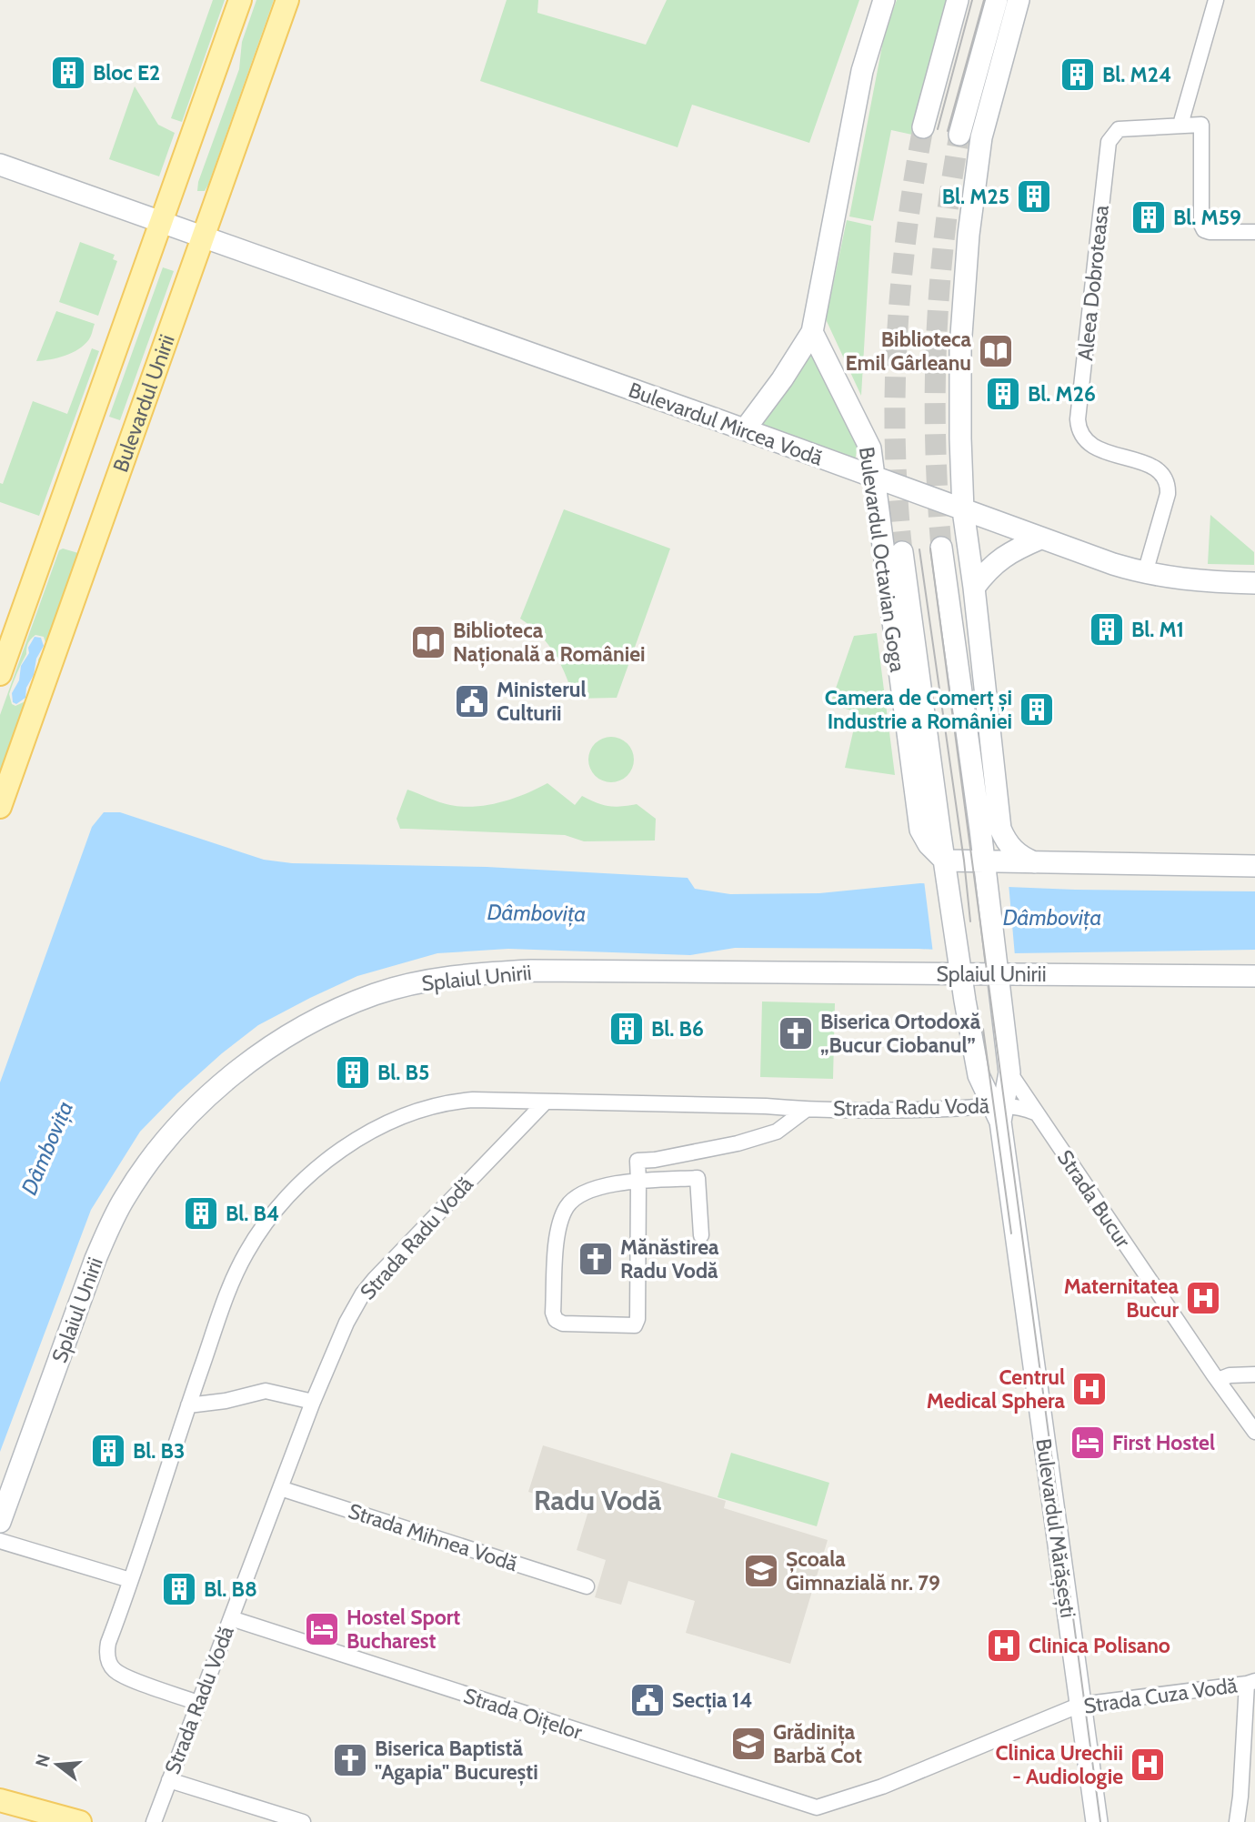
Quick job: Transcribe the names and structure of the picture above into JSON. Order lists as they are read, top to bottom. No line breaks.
{"streets":{"main road":["Bulevardul Unirii","Bulevardul Mircea Vodă","Bulevardul Octavian Goga","Splaiul Unirii","Bulevardul Mărășești"],"street":["Aleea Dobroteasa","Strada Radu Vodă","Strada Bucur","Strada Mihnea Vodă","Strada Cuza Vodă","Strada Oițelor"]},"crossings":[["Aleea Dobroteasa","Bulevardul Mircea Vodă"],["Bulevardul Unirii","Bulevardul Mircea Vodă"],["Bulevardul Mircea Vodă","Bulevardul Octavian Goga"],["Bulevardul Octavian Goga","Bulevardul Mărășești"],["Splaiul Unirii","Bulevardul Mărășești"],["Strada Radu Vodă","Bulevardul Mărășești"],["Strada Radu Vodă","Strada Mihnea Vodă"],["Strada Radu Vodă","Strada Oițelor"],["Strada Bucur","Bulevardul Mărășești"],["Bulevardul Mărășești","Strada Cuza Vodă"],["Strada Cuza Vodă","Strada Oițelor"]],"districts":["Radu Vodă"],"water":["Dâmbovița"],"places":{"building":["Bloc E2","Bl. M24","Bl. M25","Bl. M59","Bl. M26","Bl. M1","Camera de Comerț și Industrie a României","Bl. B6","Bl. B5","Bl. B4","Bl. B3","Bl. B8"],"library":["Biblioteca Emil Gârleanu","Biblioteca Națională a României"],"public building":["Ministerul Culturii","Secția 14"],"church":["Biserica Ortodoxă „Bucur Ciobanul”","Mănăstirea Radu Vodă","Biserica Baptistă \"Agapia\" București"],"hospital":["Maternitatea Bucur","Centrul Medical Sphera","Clinica Polisano","Clinica Urechii - Audiologie"],"hotel":["First Hostel","Hostel Sport Bucharest"],"school or university":["Școala Gimnazială nr. 79","Grădinița Barbă Cot"]},"north":"left"}
